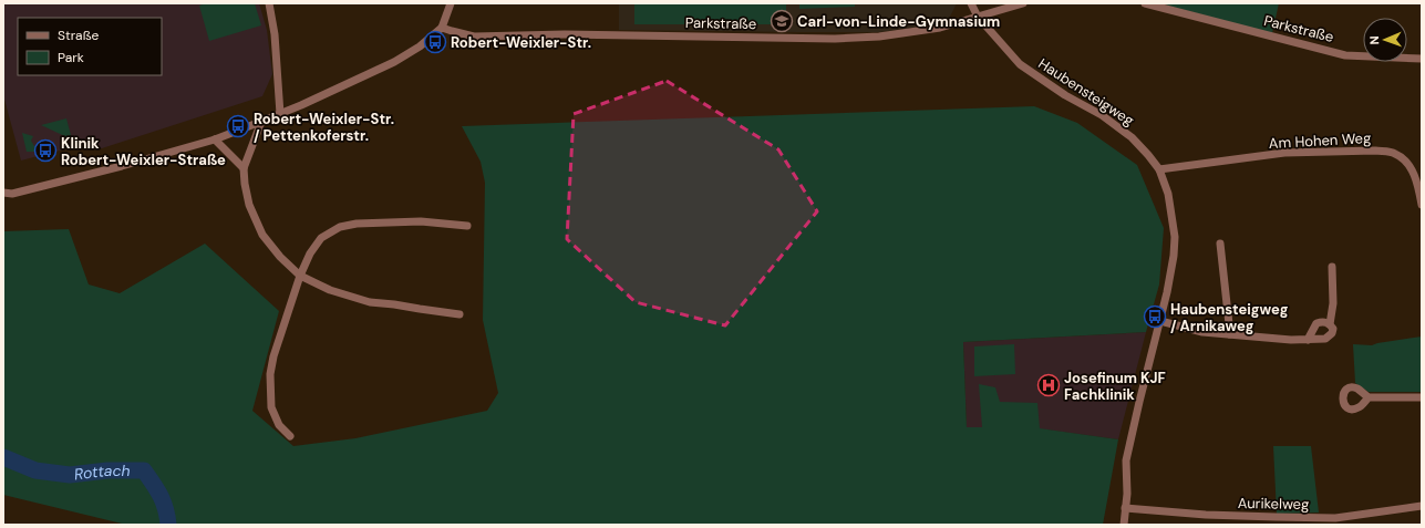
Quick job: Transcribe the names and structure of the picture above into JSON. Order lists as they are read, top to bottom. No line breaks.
{"streets":{"street":["Parkstraße","Haubensteigweg","Am Hohen Weg","Aurikelweg"]},"crossings":[["Parkstraße","Haubensteigweg"],["Haubensteigweg","Am Hohen Weg"],["Haubensteigweg","Aurikelweg"]],"water":["Rottach"],"places":{"school or university":["Carl-von-Linde-Gymnasium"],"bus stop":["Robert-Weixler-Str.","Robert-Weixler-Str. / Pettenkoferstr.","Klinik Robert-Weixler-Straße","Haubensteigweg / Arnikaweg"],"hospital":["Josefinum KJF Fachklinik"]},"legend":["Straße","Park"],"north":"left"}
